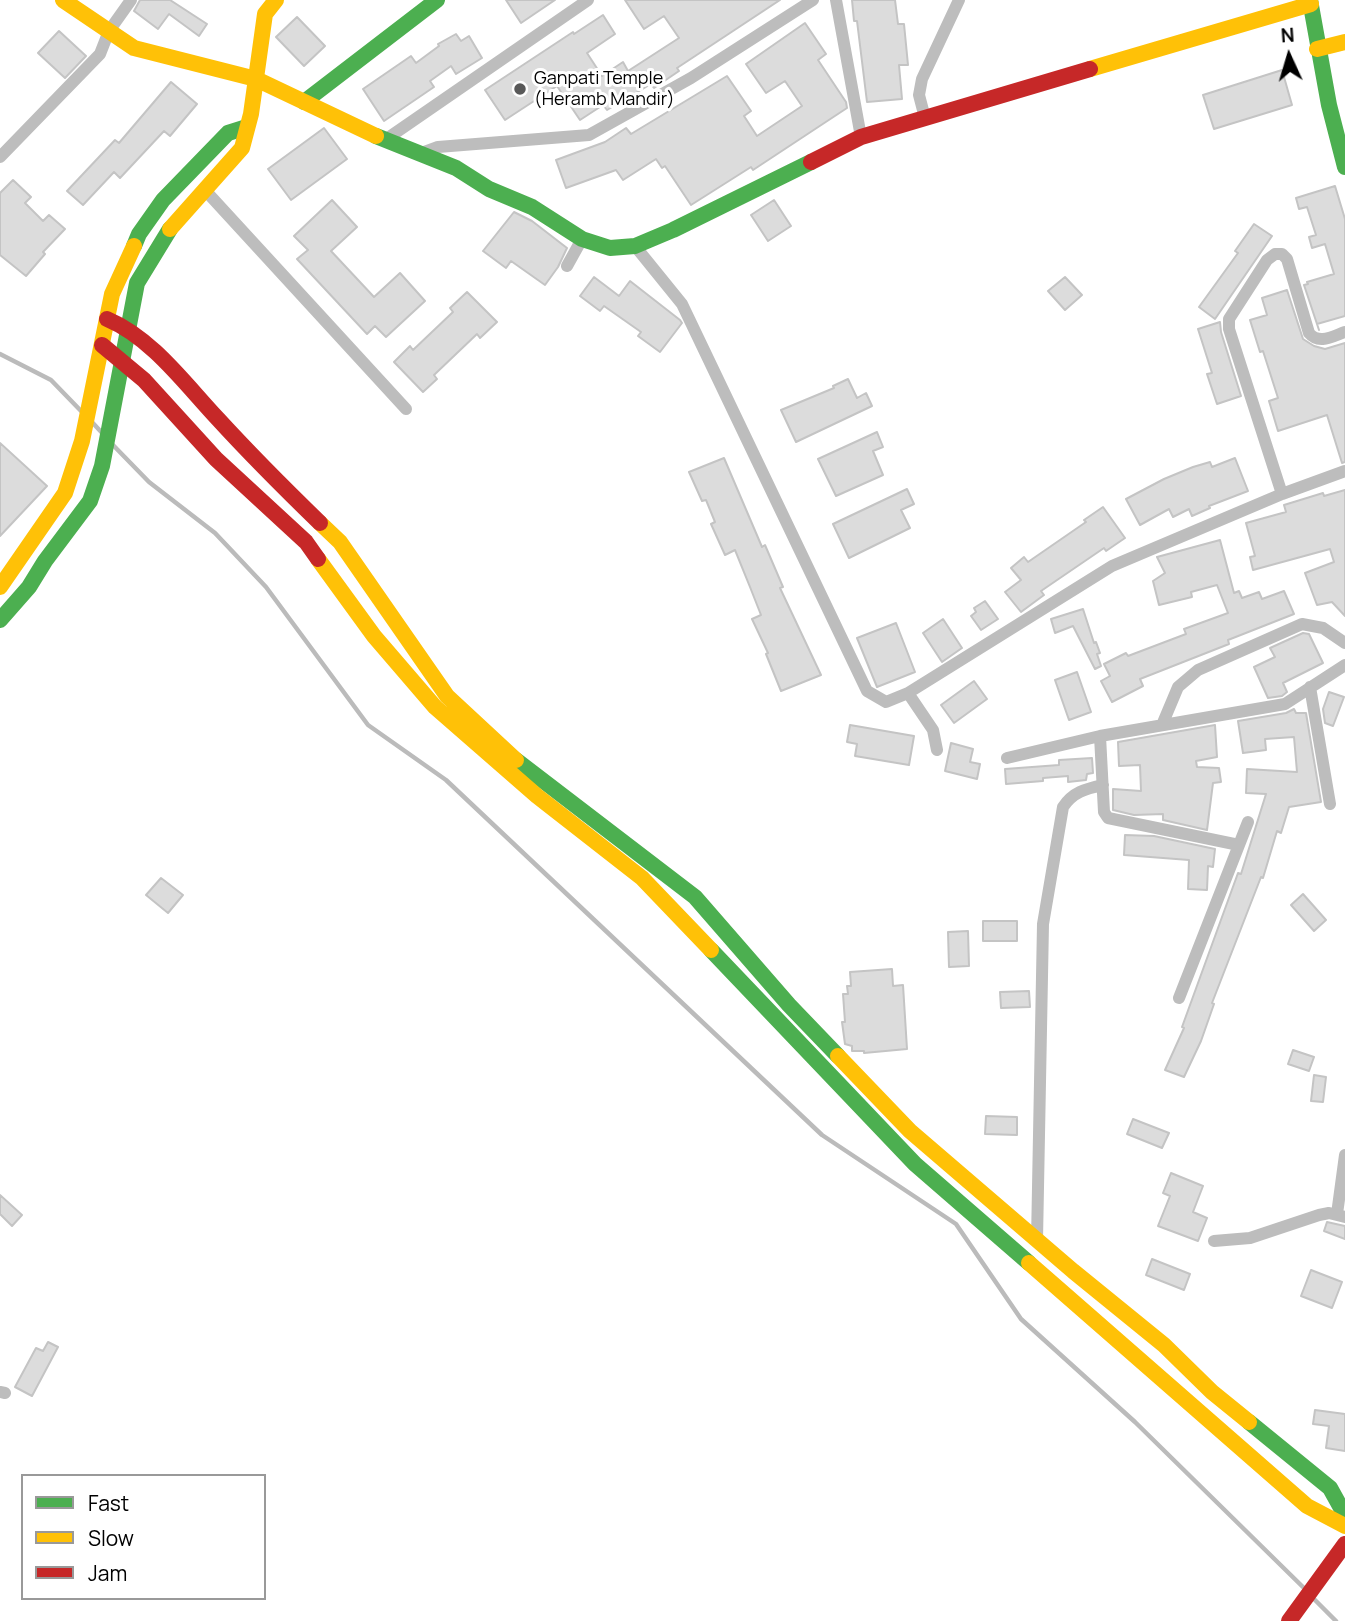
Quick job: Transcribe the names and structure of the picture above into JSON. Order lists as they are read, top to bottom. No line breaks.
{"places":["Ganpati Temple (Heramb Mandir)"],"legend":["Fast","Slow","Jam"],"north":"top"}
